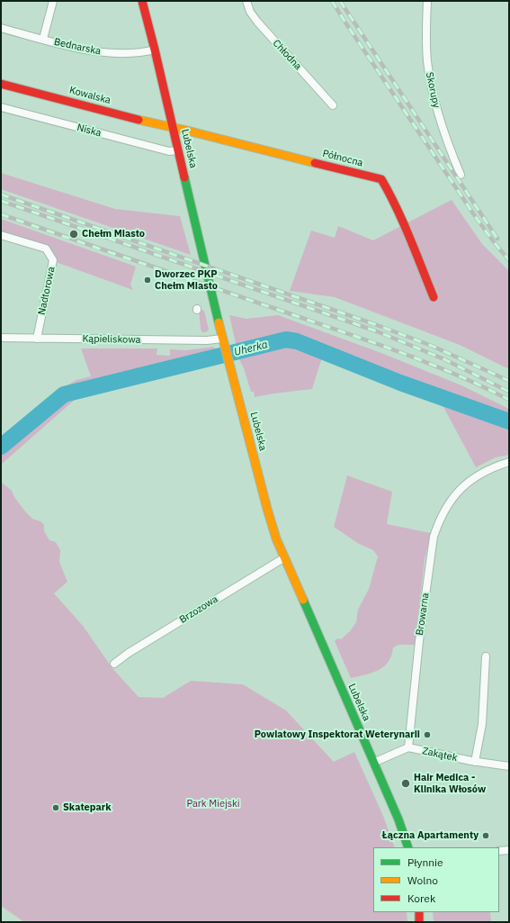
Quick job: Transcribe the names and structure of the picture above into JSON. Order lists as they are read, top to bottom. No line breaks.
{"streets":{"main road":["Kowalska","Lubelska","Północna"],"street":["Bednarska","Chłodna","Skorupy","Niska","Nadtorowa","Kąpieliskowa","Brzozowa","Browarna","Zakątek"]},"crossings":[["Bednarska","Lubelska"],["Kowalska","Lubelska"],["Kowalska","Północna"],["Niska","Lubelska"],["Lubelska","Północna"],["Lubelska","Kąpieliskowa"],["Lubelska","Brzozowa"],["Lubelska","Zakątek"],["Nadtorowa","Kąpieliskowa"],["Browarna","Zakątek"]],"water":["Uherka"],"parks":["Park Miejski"],"places":["Chełm Miasto","Dworzec PKP Chełm Miasto","Powiatowy Inspektorat Weterynarii","Hair Medica - Klinika Włosów","Skatepark","Łączna Apartamenty"],"legend":["Płynnie","Wolno","Korek"]}
